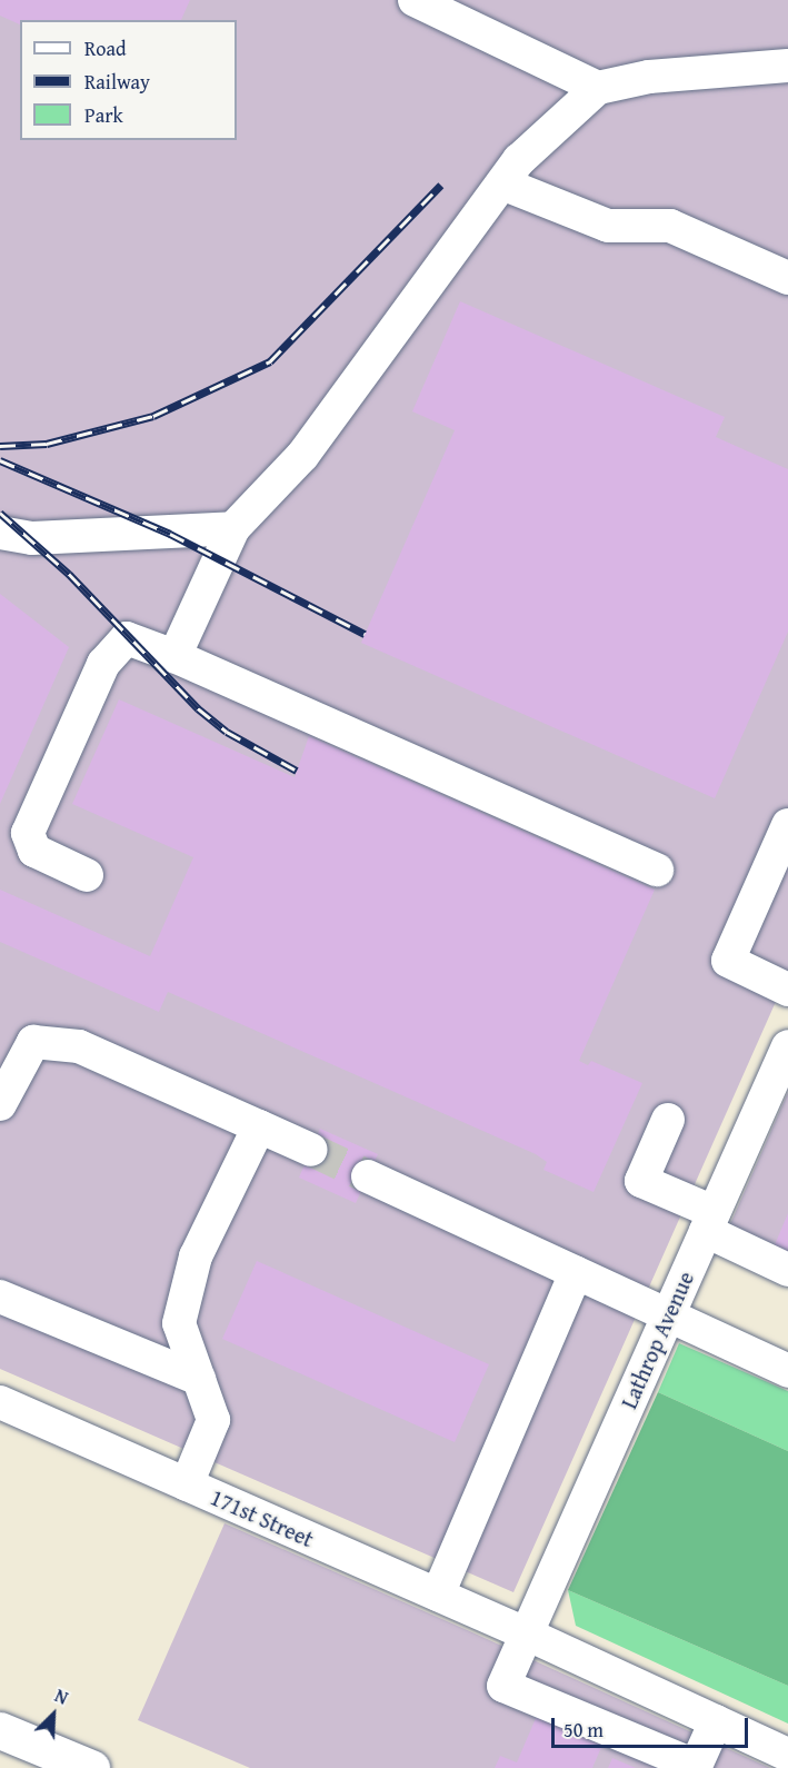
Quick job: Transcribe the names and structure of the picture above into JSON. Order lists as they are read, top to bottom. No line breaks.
{"streets":{"street":["Lathrop Avenue","171st Street"]},"crossings":[["Lathrop Avenue","171st Street"]],"legend":["Road","Railway","Park"],"scale_bar":"50 m","north":"top right"}
